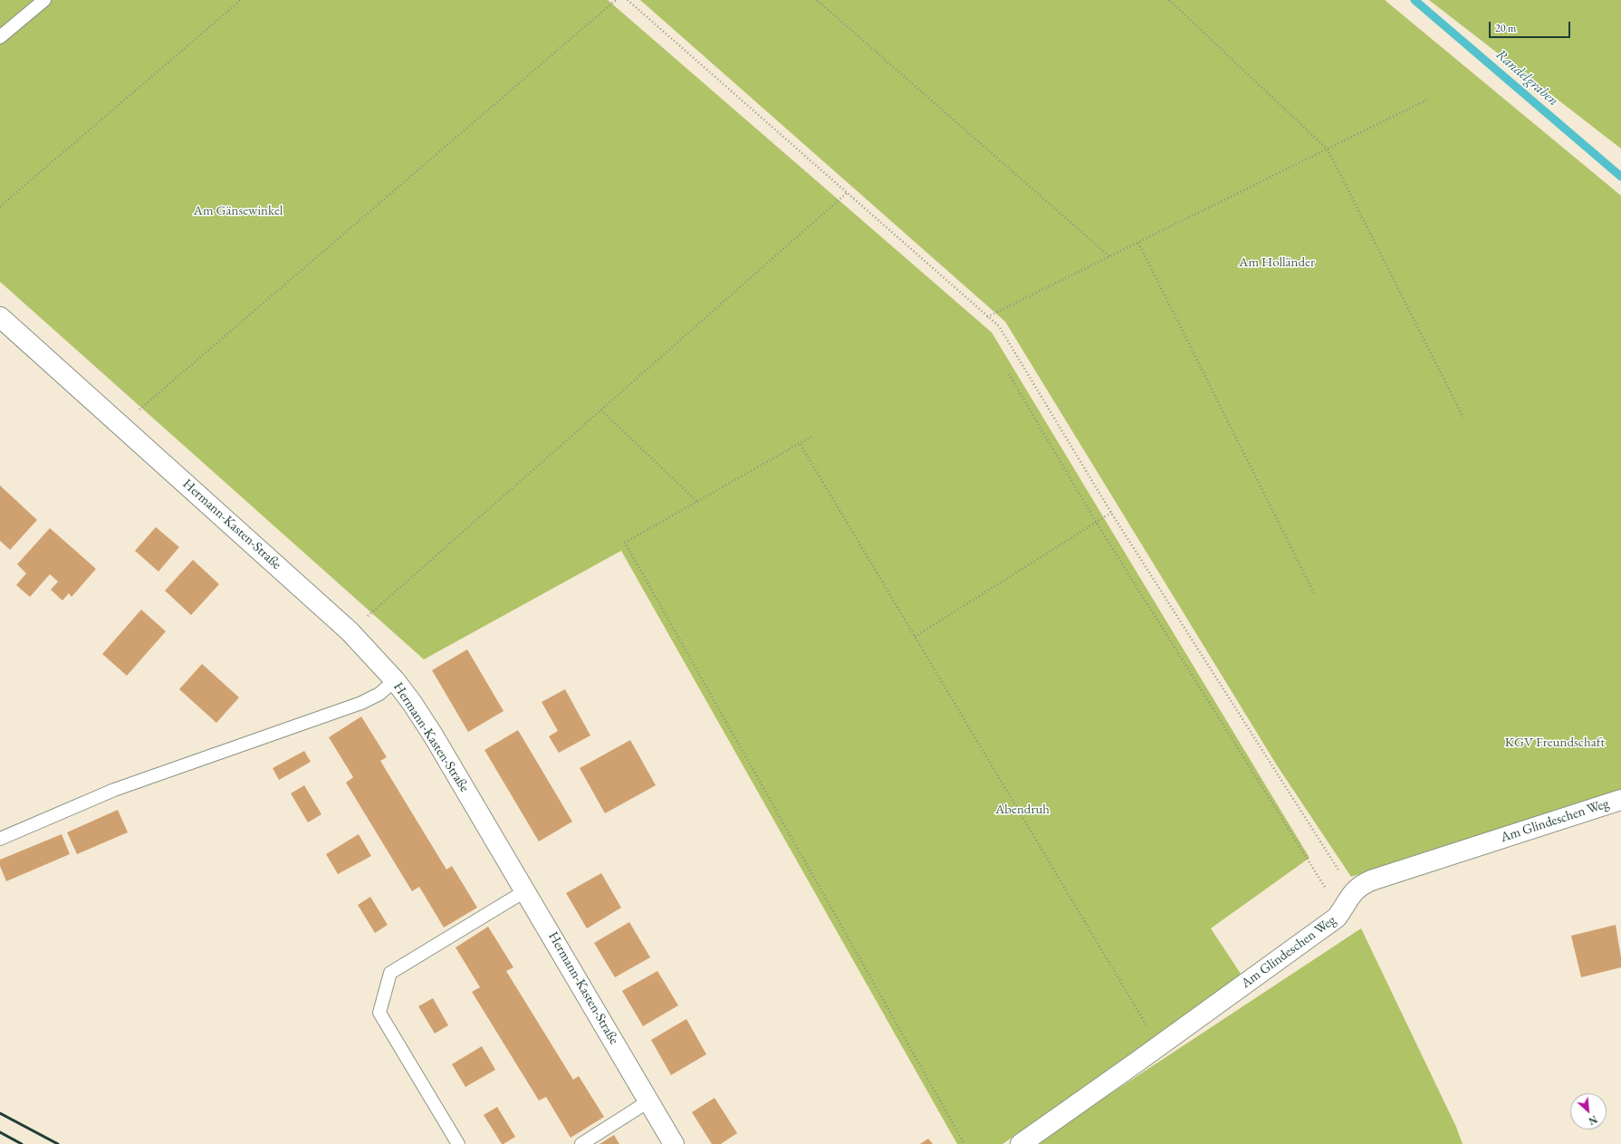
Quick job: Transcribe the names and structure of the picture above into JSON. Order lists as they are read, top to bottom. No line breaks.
{"streets":{"street":["Hermann-Kasten-Straße","Am Glindeschen Weg"]},"water":["Randelgraben"],"parks":["Am Gänsewinkel","Am Holländer","KGV Freundschaft","Abendruh"],"scale_bar":"20 m","north":"bottom right"}
